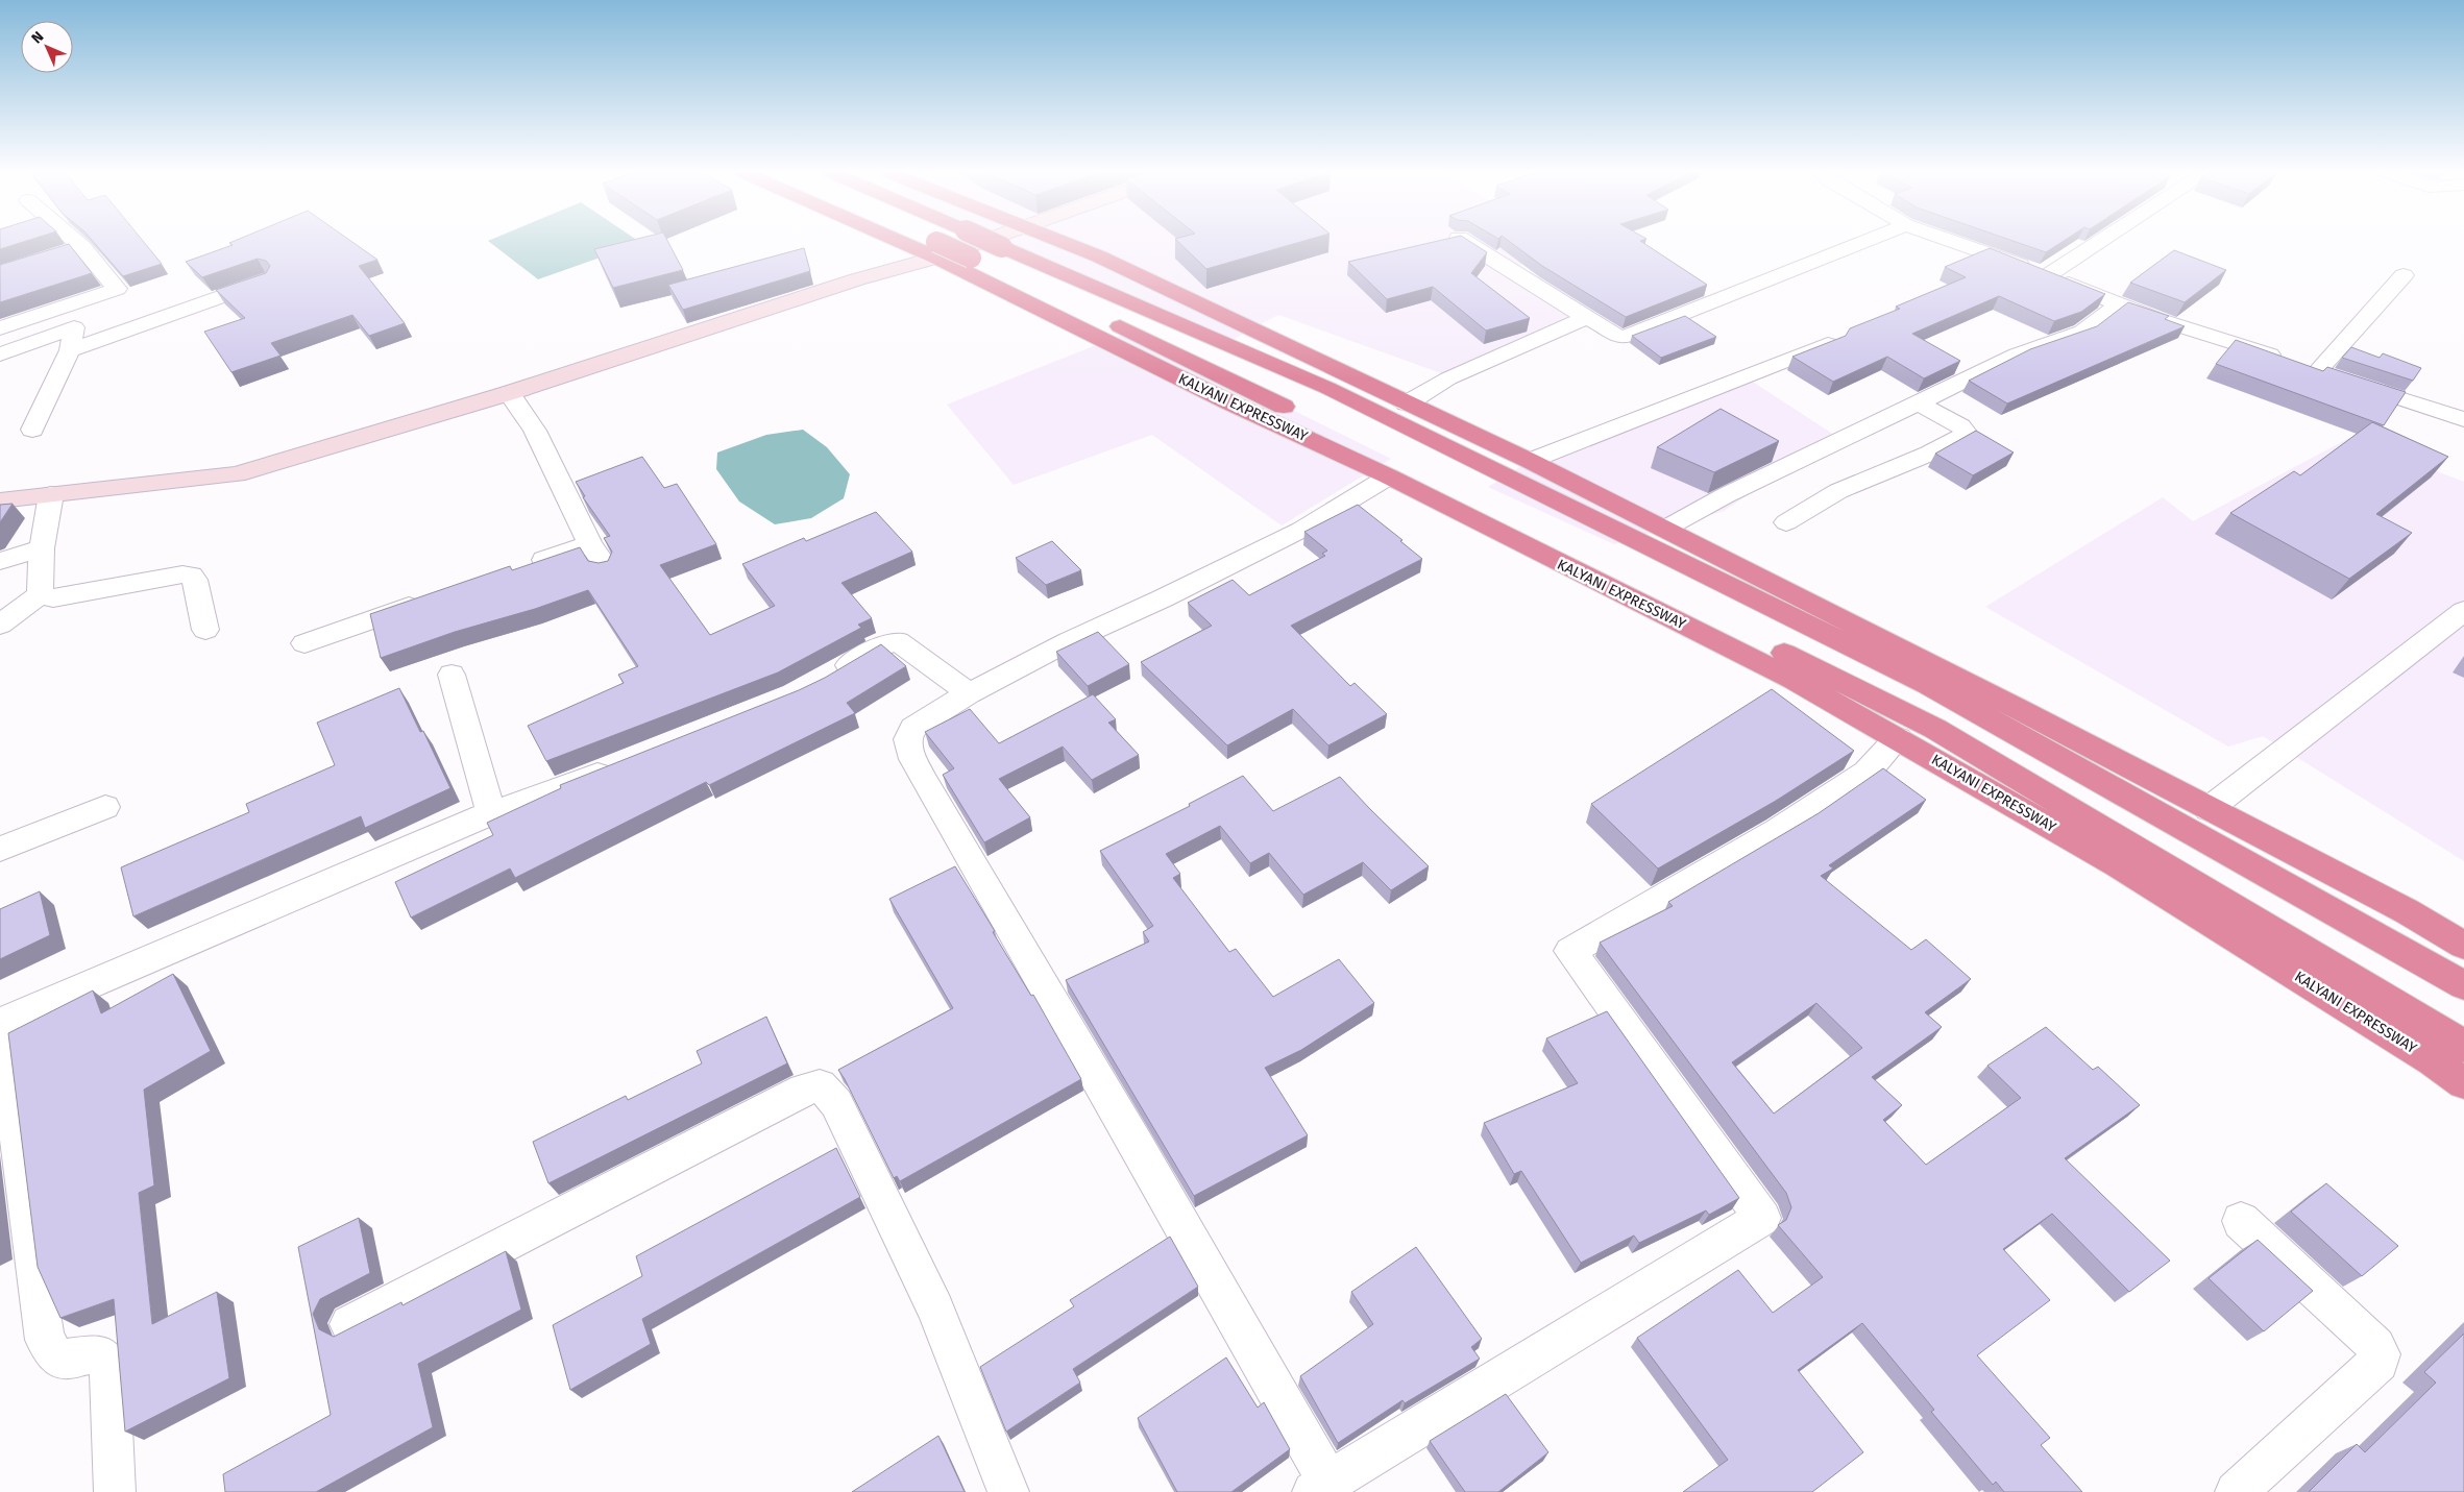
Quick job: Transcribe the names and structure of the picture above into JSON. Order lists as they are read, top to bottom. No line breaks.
{"streets":{"highway":["KALYANI EXPRESSWAY"]},"north":"top left"}
